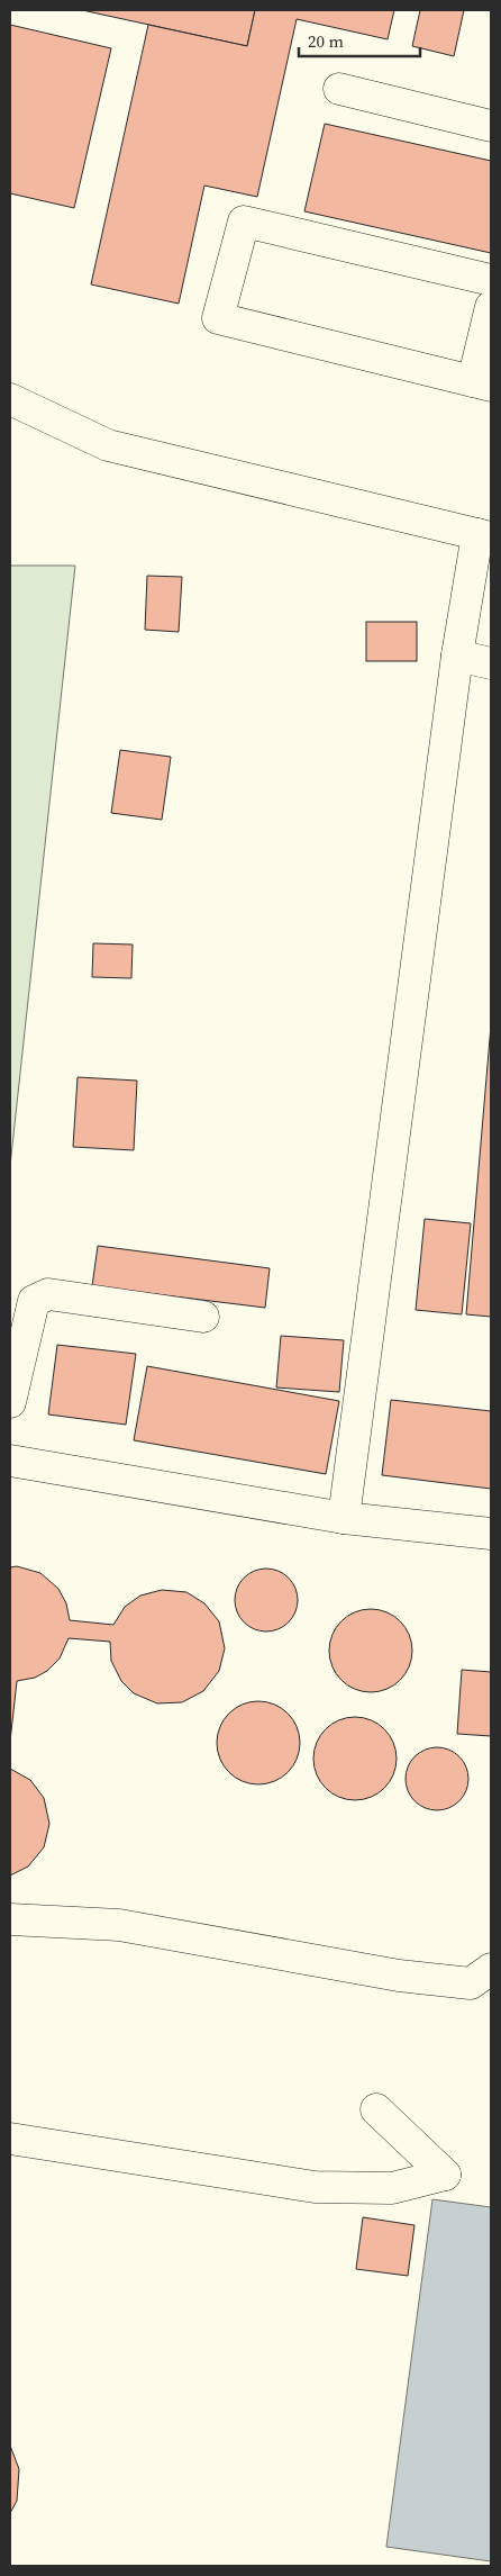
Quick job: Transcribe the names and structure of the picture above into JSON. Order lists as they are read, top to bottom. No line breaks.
{"scale_bar":"20 m"}
